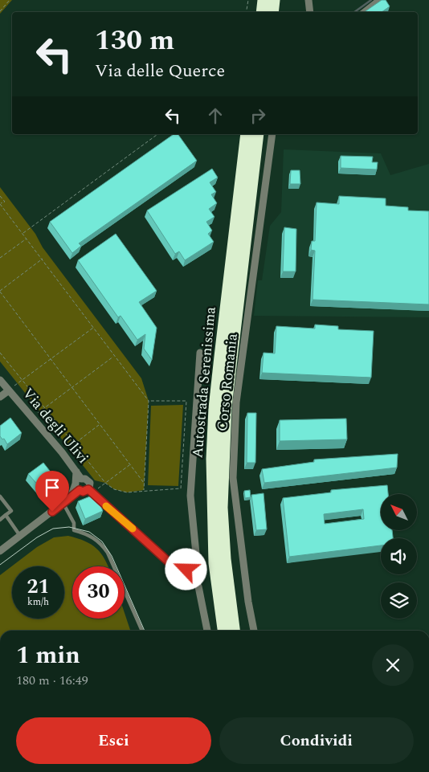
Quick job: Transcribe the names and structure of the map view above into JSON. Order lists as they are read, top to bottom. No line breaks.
{"streets":{"highway":["Autostrada Serenissima"],"street":["Corso Romania","Via degli Ulivi"]},"north":"top left","page":{"turn":["130 m","Via delle Querce"],"speed":"21 km/h","limit":"30","heading":["1 min","180 m · 16:49"],"buttons":["Esci","Condividi"]}}
